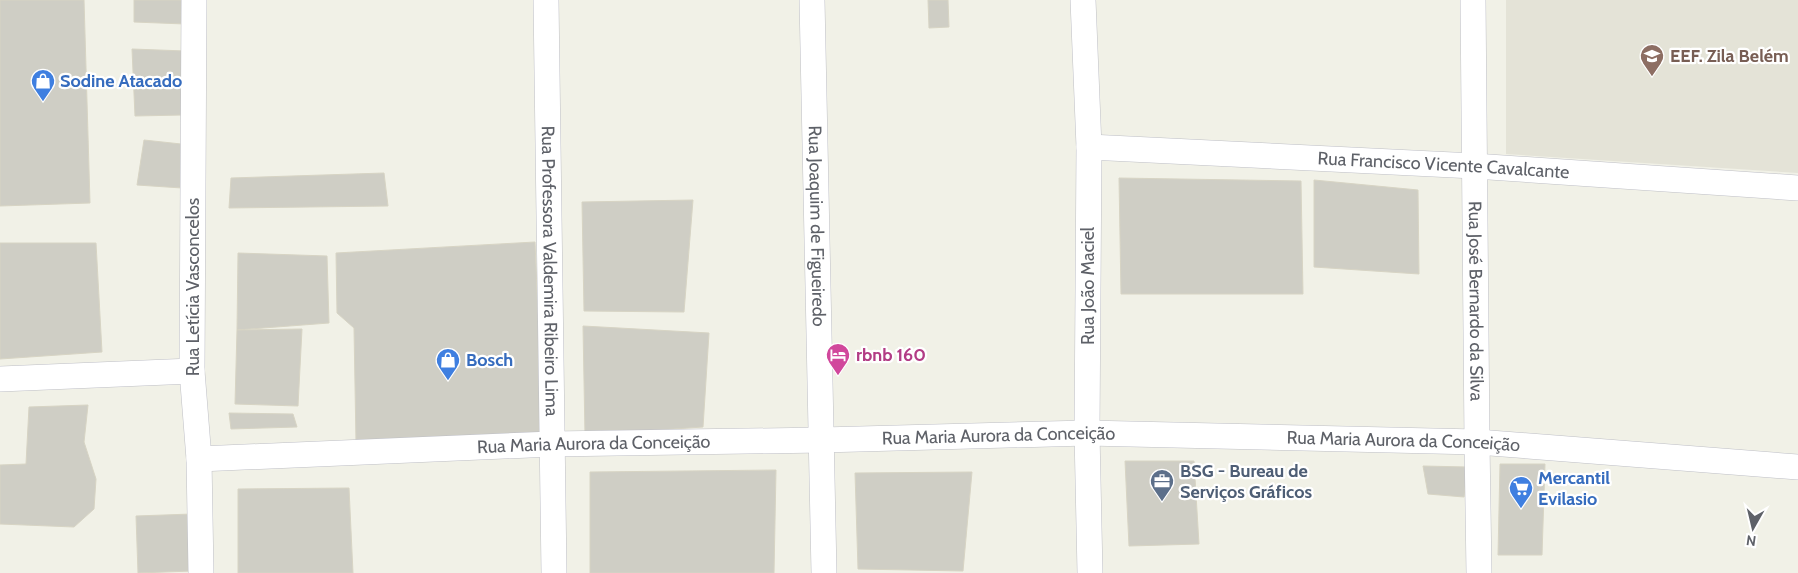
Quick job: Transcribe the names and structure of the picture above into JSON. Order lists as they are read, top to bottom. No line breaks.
{"streets":{"street":["Rua Francisco Vicente Cavalcante","Rua Joaquim de Figueiredo","Rua Professora Valdemira Ribeiro Lima","Rua João Maciel","Rua Letícia Vasconcelos","Rua José Bernardo da Silva","Rua Maria Aurora da Conceição"]},"crossings":[["Rua Francisco Vicente Cavalcante","Rua João Maciel"],["Rua Francisco Vicente Cavalcante","Rua José Bernardo da Silva"],["Rua Joaquim de Figueiredo","Rua Maria Aurora da Conceição"],["Rua Professora Valdemira Ribeiro Lima","Rua Maria Aurora da Conceição"],["Rua João Maciel","Rua Maria Aurora da Conceição"],["Rua Letícia Vasconcelos","Rua Maria Aurora da Conceição"],["Rua José Bernardo da Silva","Rua Maria Aurora da Conceição"]],"places":{"school or university":["EEF. Zila Belém"],"shop":["Sodine Atacado","Bosch"],"hotel":["rbnb 160"],"office":["BSG - Bureau de Serviços Gráficos"],"supermarket":["Mercantil Evilasio"]},"north":"bottom"}
